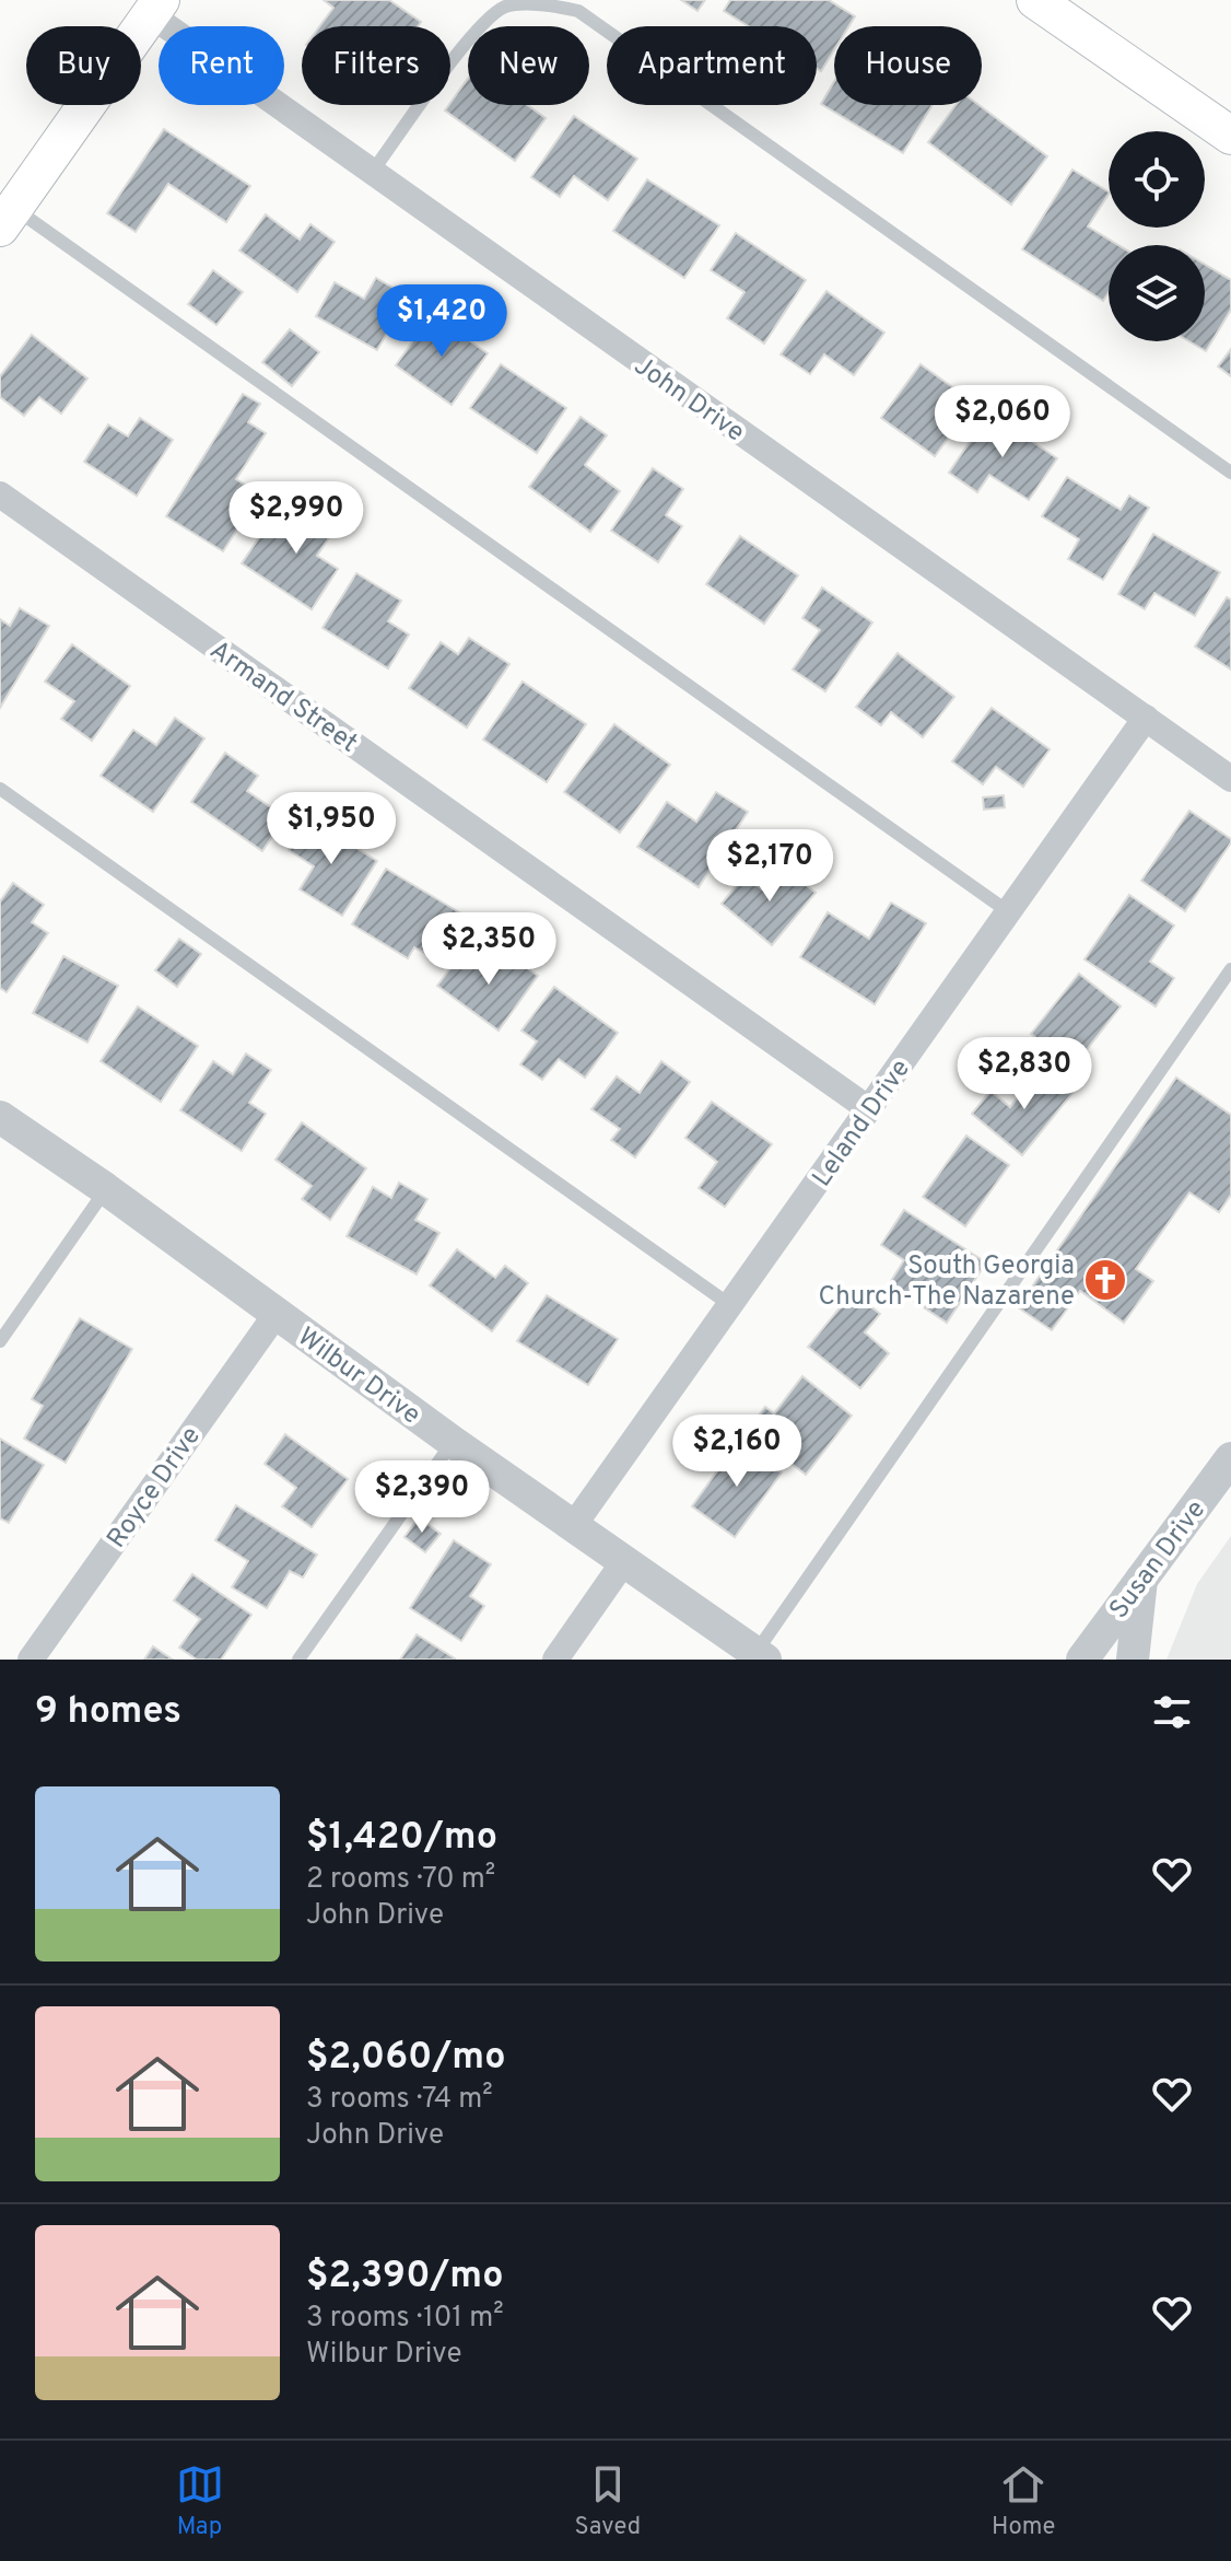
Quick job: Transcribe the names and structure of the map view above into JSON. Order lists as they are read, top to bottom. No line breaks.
{"streets":{"street":["John Drive","Armand Street","Leland Drive","Wilbur Drive","Royce Drive","Susan Drive"]},"crossings":[["John Drive","Leland Drive"],["Armand Street","Leland Drive"],["Leland Drive","Wilbur Drive"],["Wilbur Drive","Royce Drive"]],"places":{"church":["South Georgia Church-The Nazarene"]},"page":{"chip":["Buy","Rent","Filters","New","Apartment","House"],"price":["$1,420","$2,060","$2,990","$1,950","$2,170","$2,350","$2,830","$2,160","$2,390"],"heading":"9 homes","list":[{"name":"$1,420/mo","note":"2 rooms · 70 m² · John Drive"},{"name":"$2,060/mo","note":"3 rooms · 74 m² · John Drive"},{"name":"$2,390/mo","note":"3 rooms · 101 m² · Wilbur Drive"}],"tabs":["Map","Saved","Home"]}}
